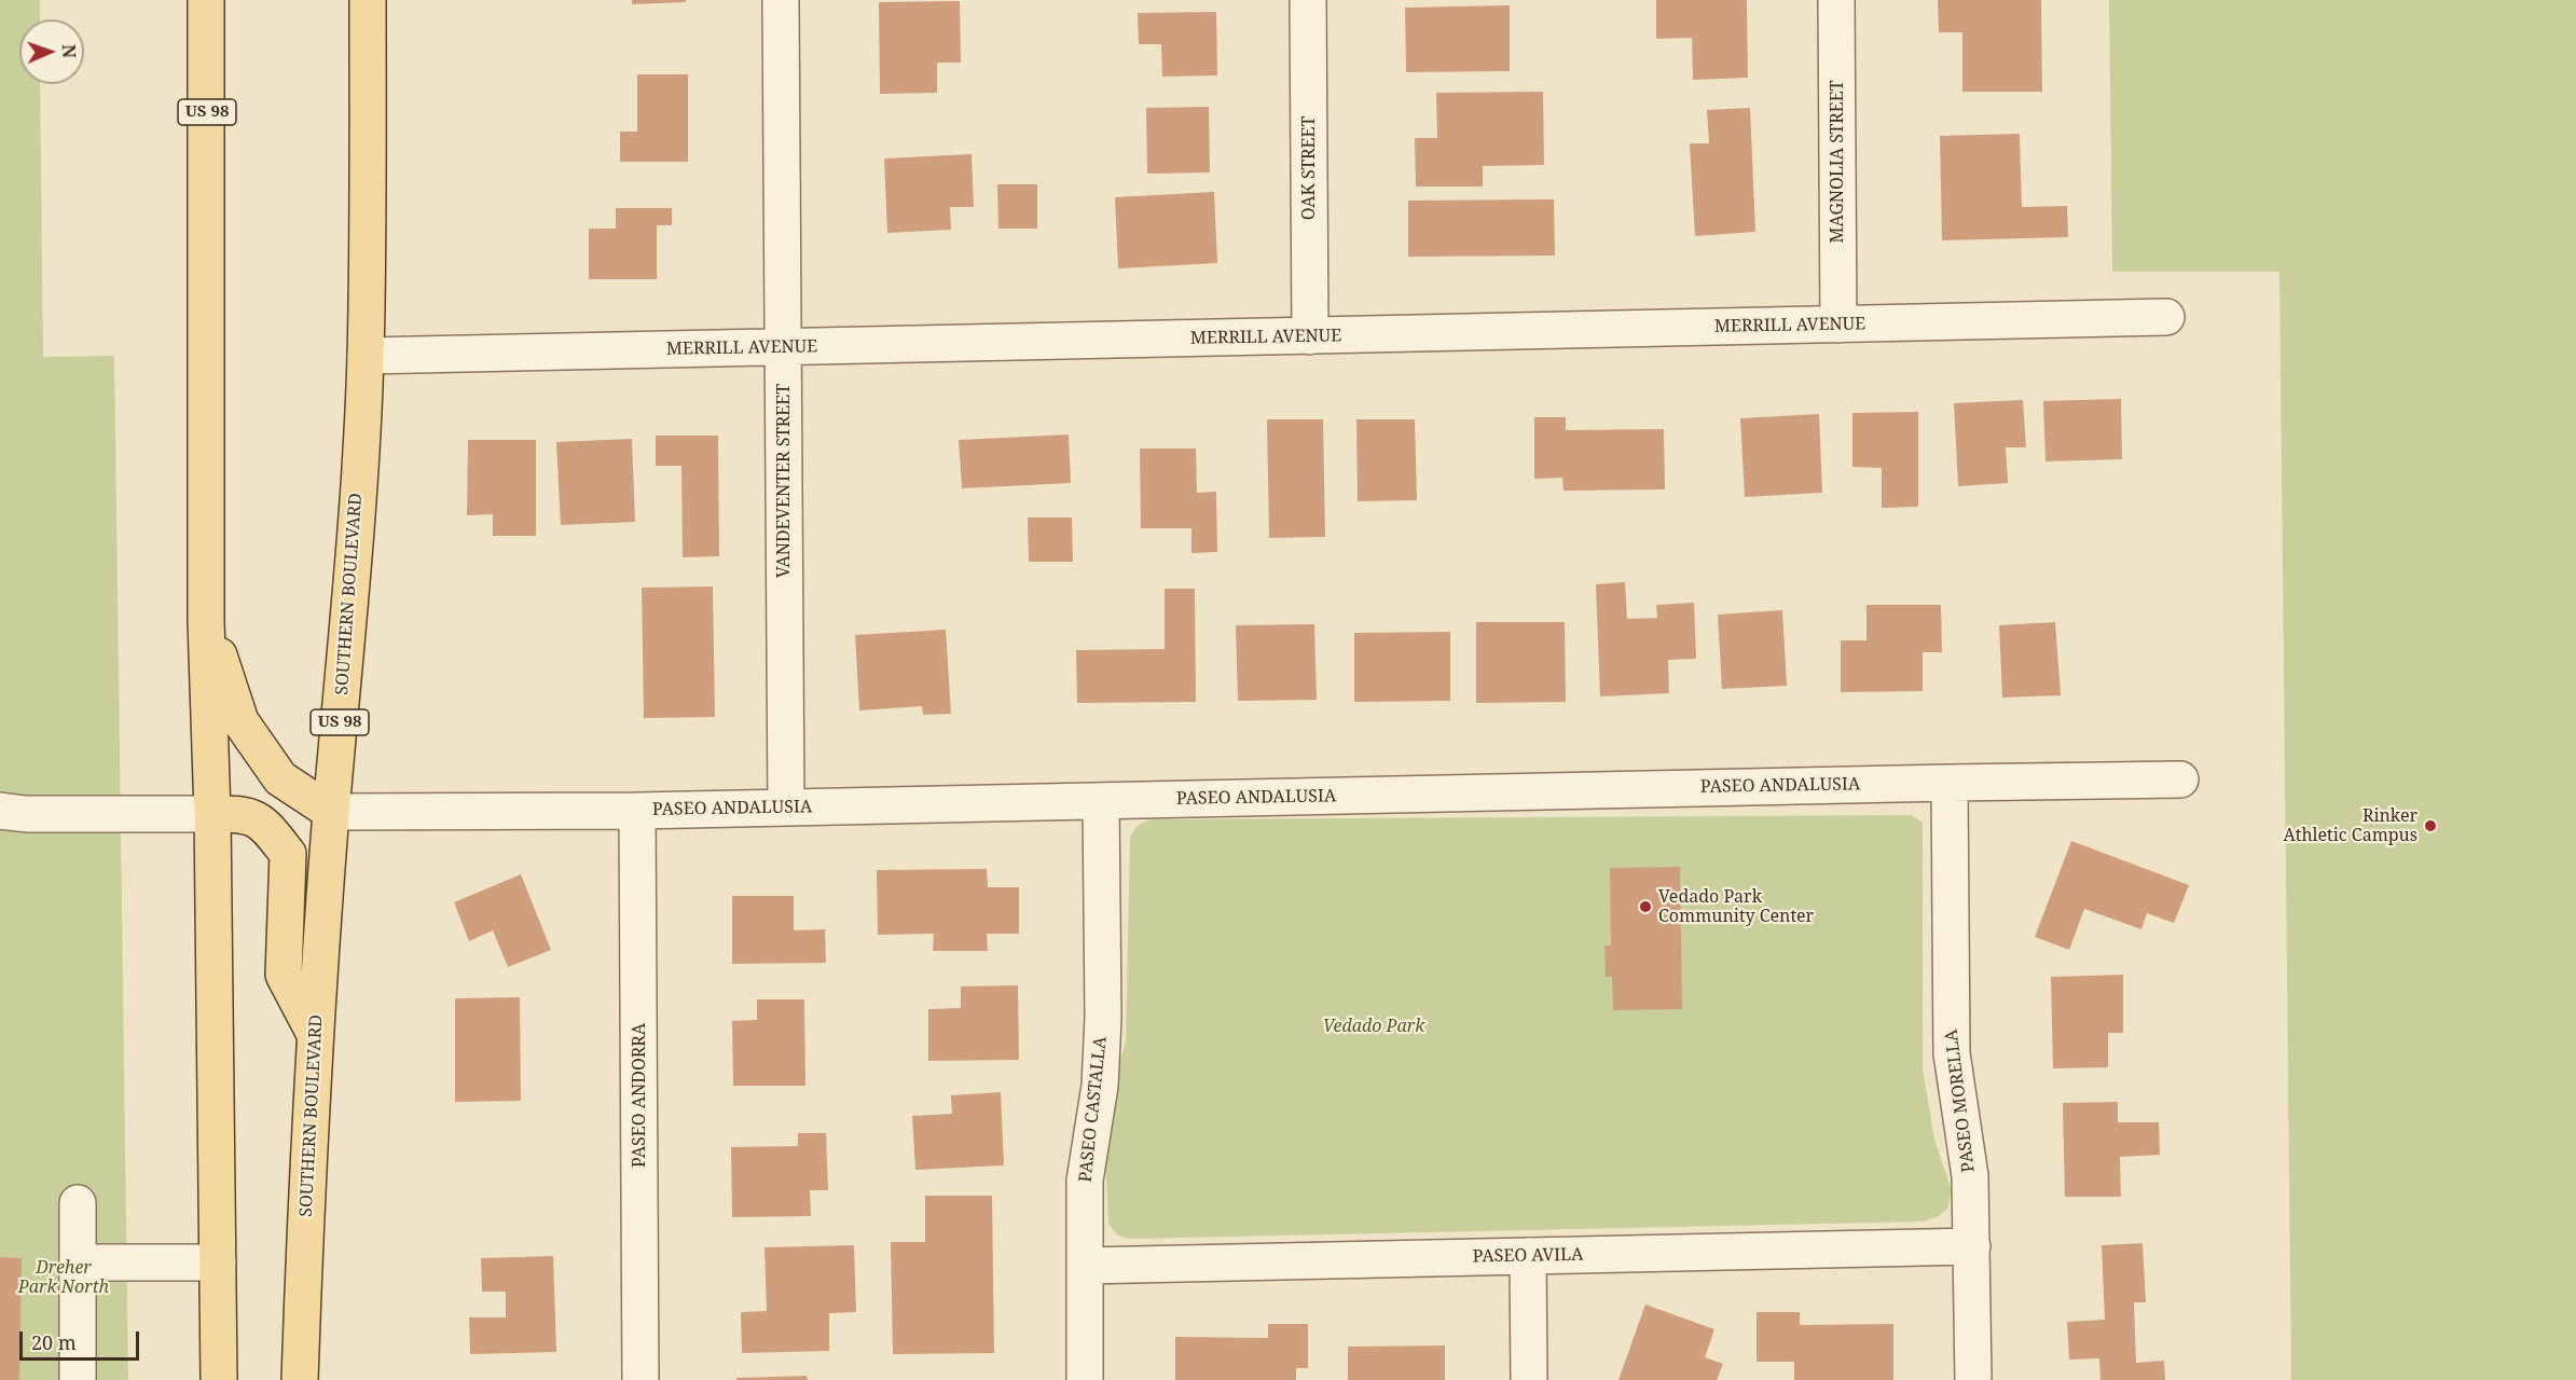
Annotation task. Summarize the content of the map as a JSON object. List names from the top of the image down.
{
  "streets": {
    "main road": ["US 98", "SOUTHERN BOULEVARD"],
    "street": [
      "MAGNOLIA STREET",
      "OAK STREET",
      "MERRILL AVENUE",
      "VANDEVENTER STREET",
      "PASEO ANDALUSIA",
      "PASEO ANDORRA",
      "PASEO MORELLA",
      "PASEO CASTALLA",
      "PASEO AVILA"
    ]
  },
  "crossings": [
    ["MAGNOLIA STREET", "MERRILL AVENUE"],
    ["OAK STREET", "MERRILL AVENUE"],
    ["MERRILL AVENUE", "VANDEVENTER STREET"],
    ["MERRILL AVENUE", "SOUTHERN BOULEVARD"],
    ["VANDEVENTER STREET", "PASEO ANDALUSIA"],
    ["SOUTHERN BOULEVARD", "PASEO ANDALUSIA"],
    ["PASEO ANDALUSIA", "PASEO ANDORRA"],
    ["PASEO ANDALUSIA", "PASEO MORELLA"],
    ["PASEO ANDALUSIA", "PASEO CASTALLA"],
    ["PASEO MORELLA", "PASEO AVILA"],
    ["PASEO CASTALLA", "PASEO AVILA"]
  ],
  "parks": ["Vedado Park", "Dreher Park North"],
  "places": ["Rinker Athletic Campus", "Vedado Park Community Center"],
  "scale_bar": "20 m",
  "north": "right"
}
